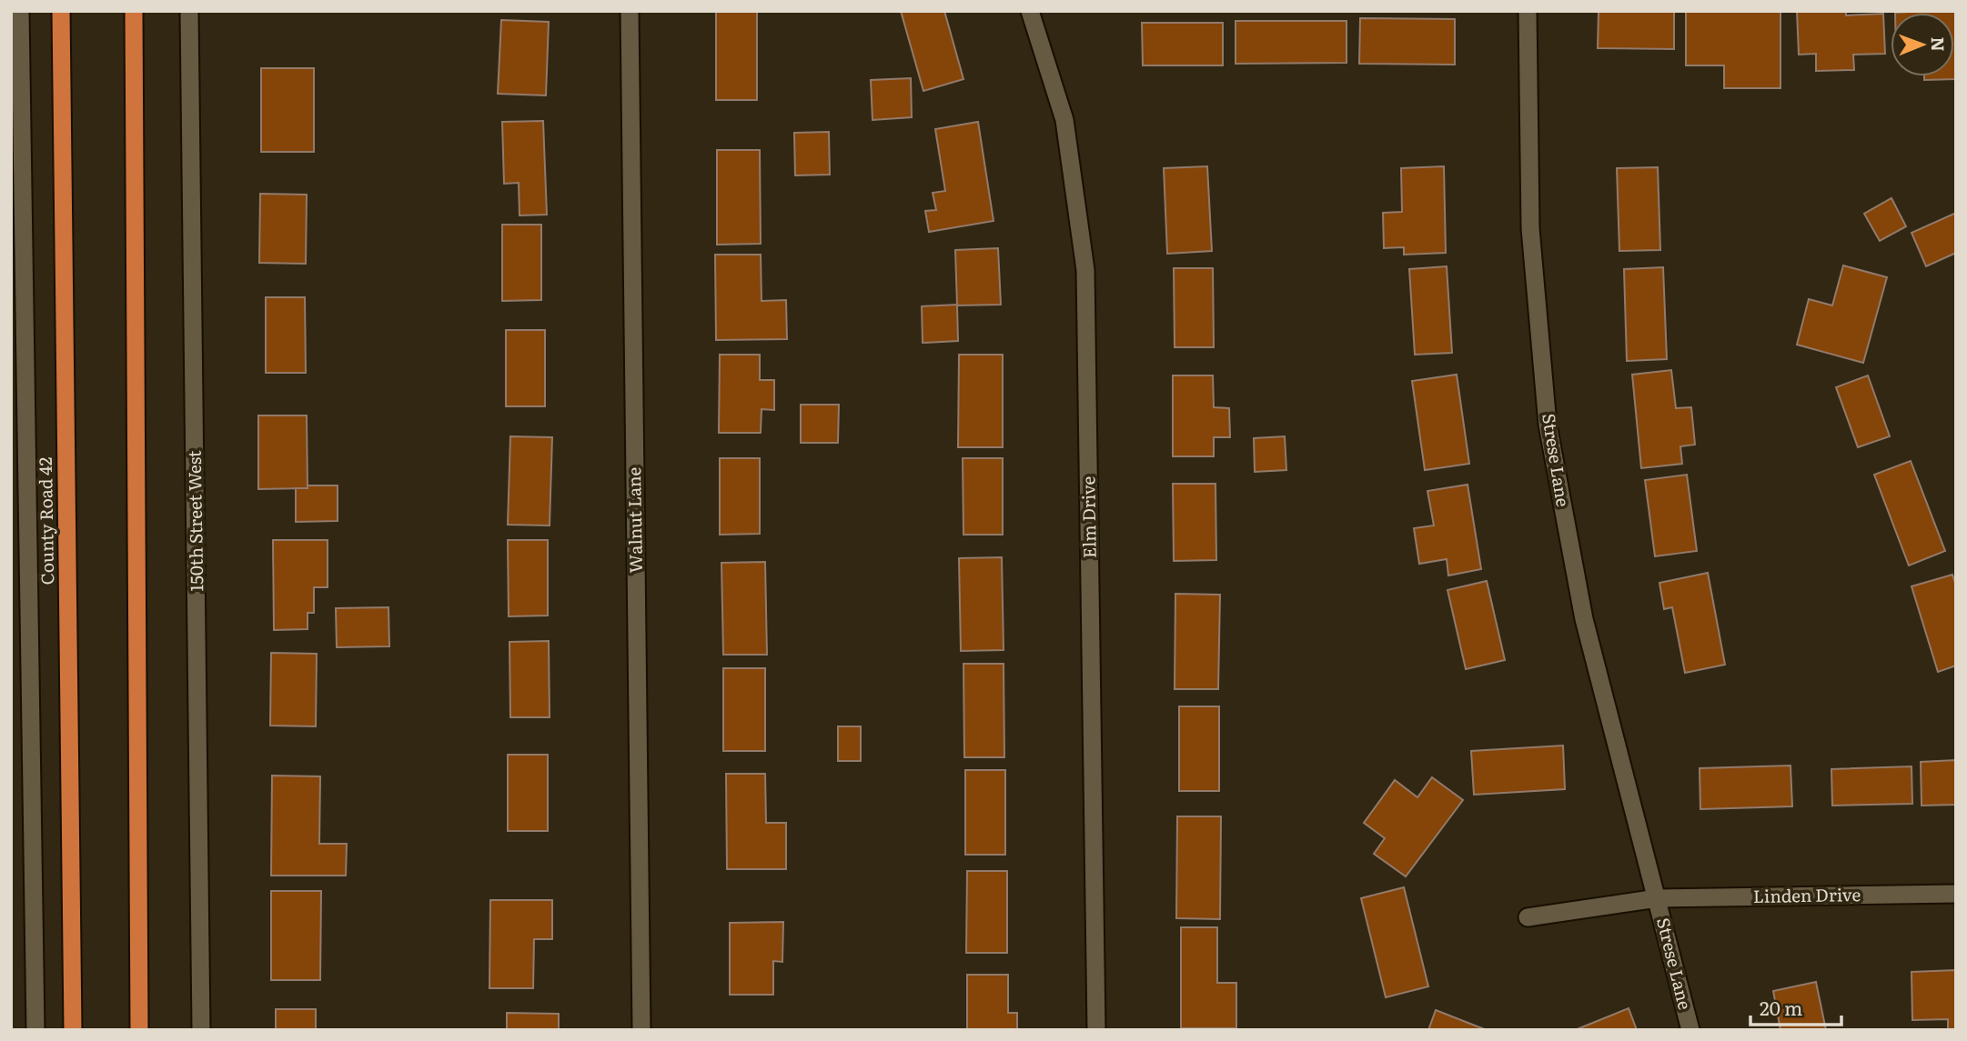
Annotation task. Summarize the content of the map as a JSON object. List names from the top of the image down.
{
  "streets": {
    "highway": ["County Road 42"],
    "street": [
      "Strese Lane",
      "Elm Drive",
      "Walnut Lane",
      "150th Street West",
      "Linden Drive"
    ]
  },
  "crossings": [
    ["Strese Lane", "Linden Drive"]
  ],
  "scale_bar": "20 m",
  "north": "right"
}
